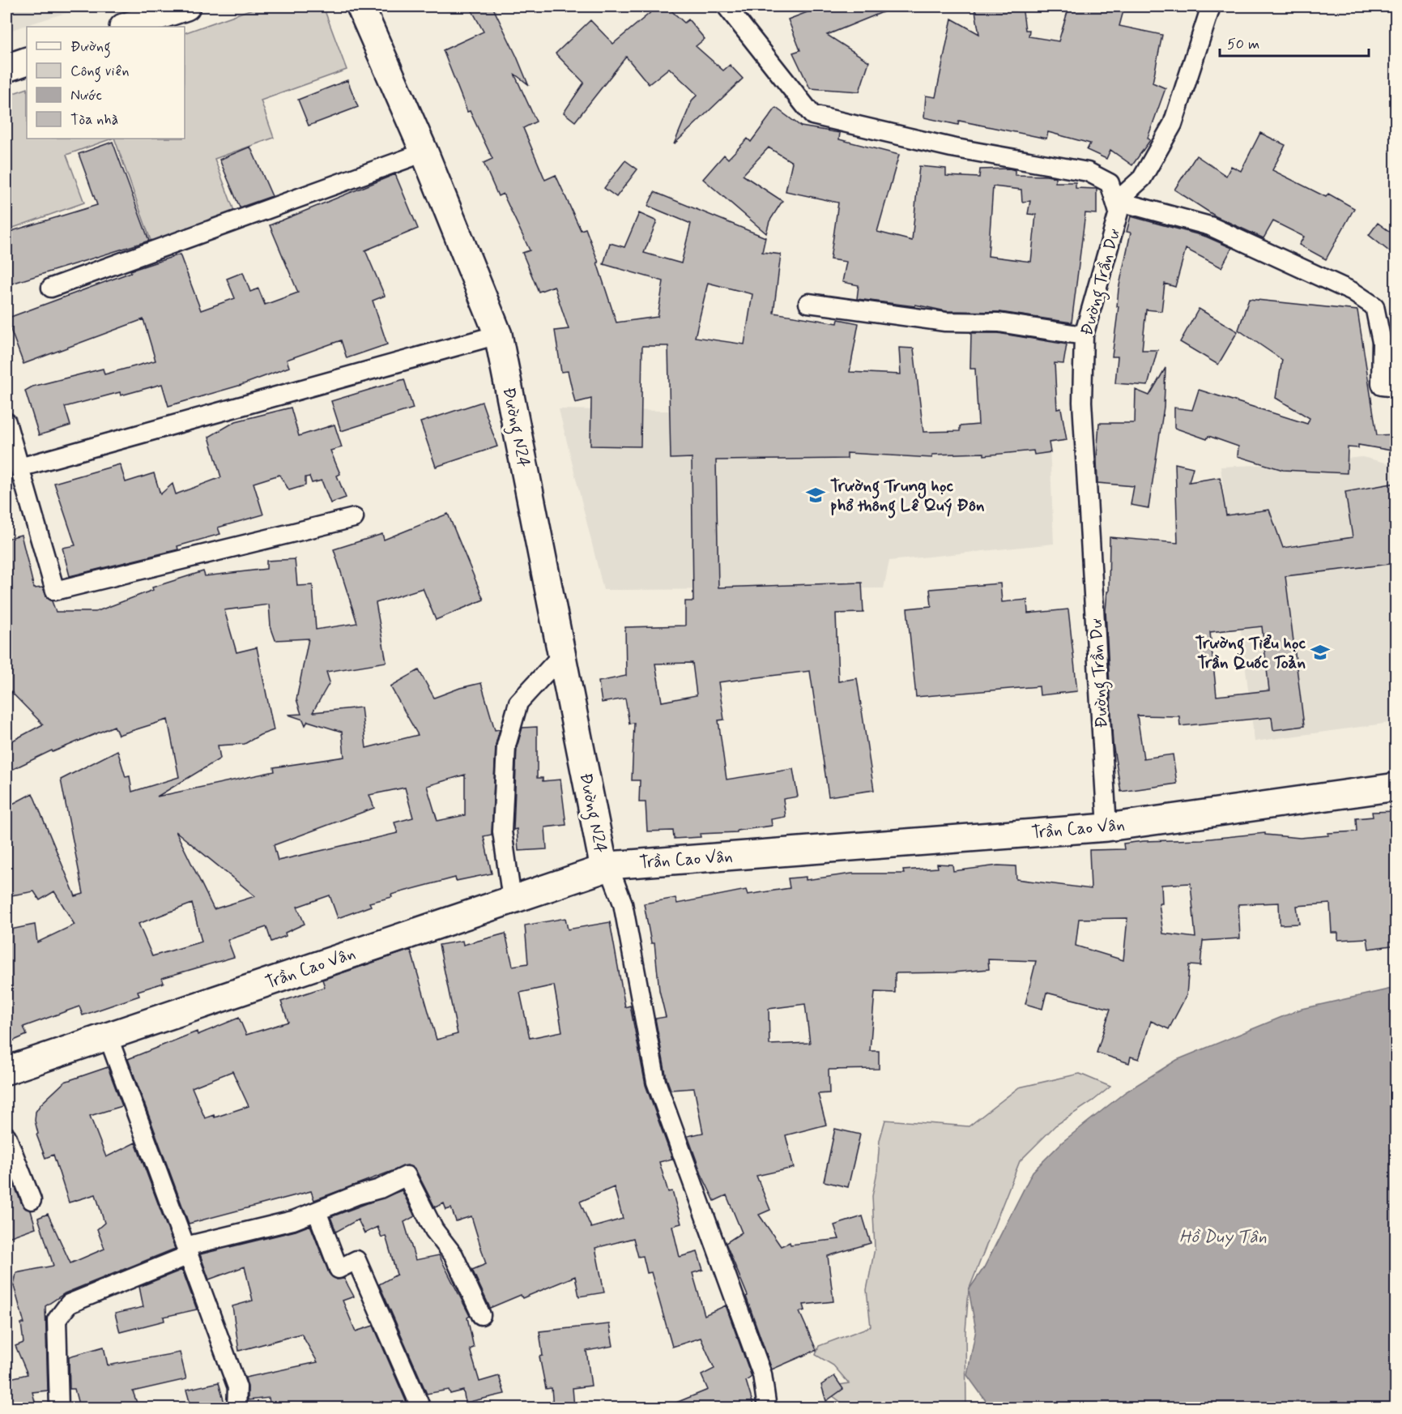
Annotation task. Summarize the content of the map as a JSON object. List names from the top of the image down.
{
  "streets": {
    "street": ["Đường Trần Dư", "Đường N24", "Trần Cao Vân"]
  },
  "crossings": [
    ["Đường Trần Dư", "Trần Cao Vân"],
    ["Đường N24", "Trần Cao Vân"]
  ],
  "water": ["Hồ Duy Tân"],
  "places": {
    "school or university": ["Trường Trung học phổ thông Lê Quý Đôn", "Trường Tiểu học Trần Quốc Toản"]
  },
  "legend": [
    "Đường",
    "Công viên",
    "Nước",
    "Tòa nhà"
  ],
  "scale_bar": "50 m"
}
